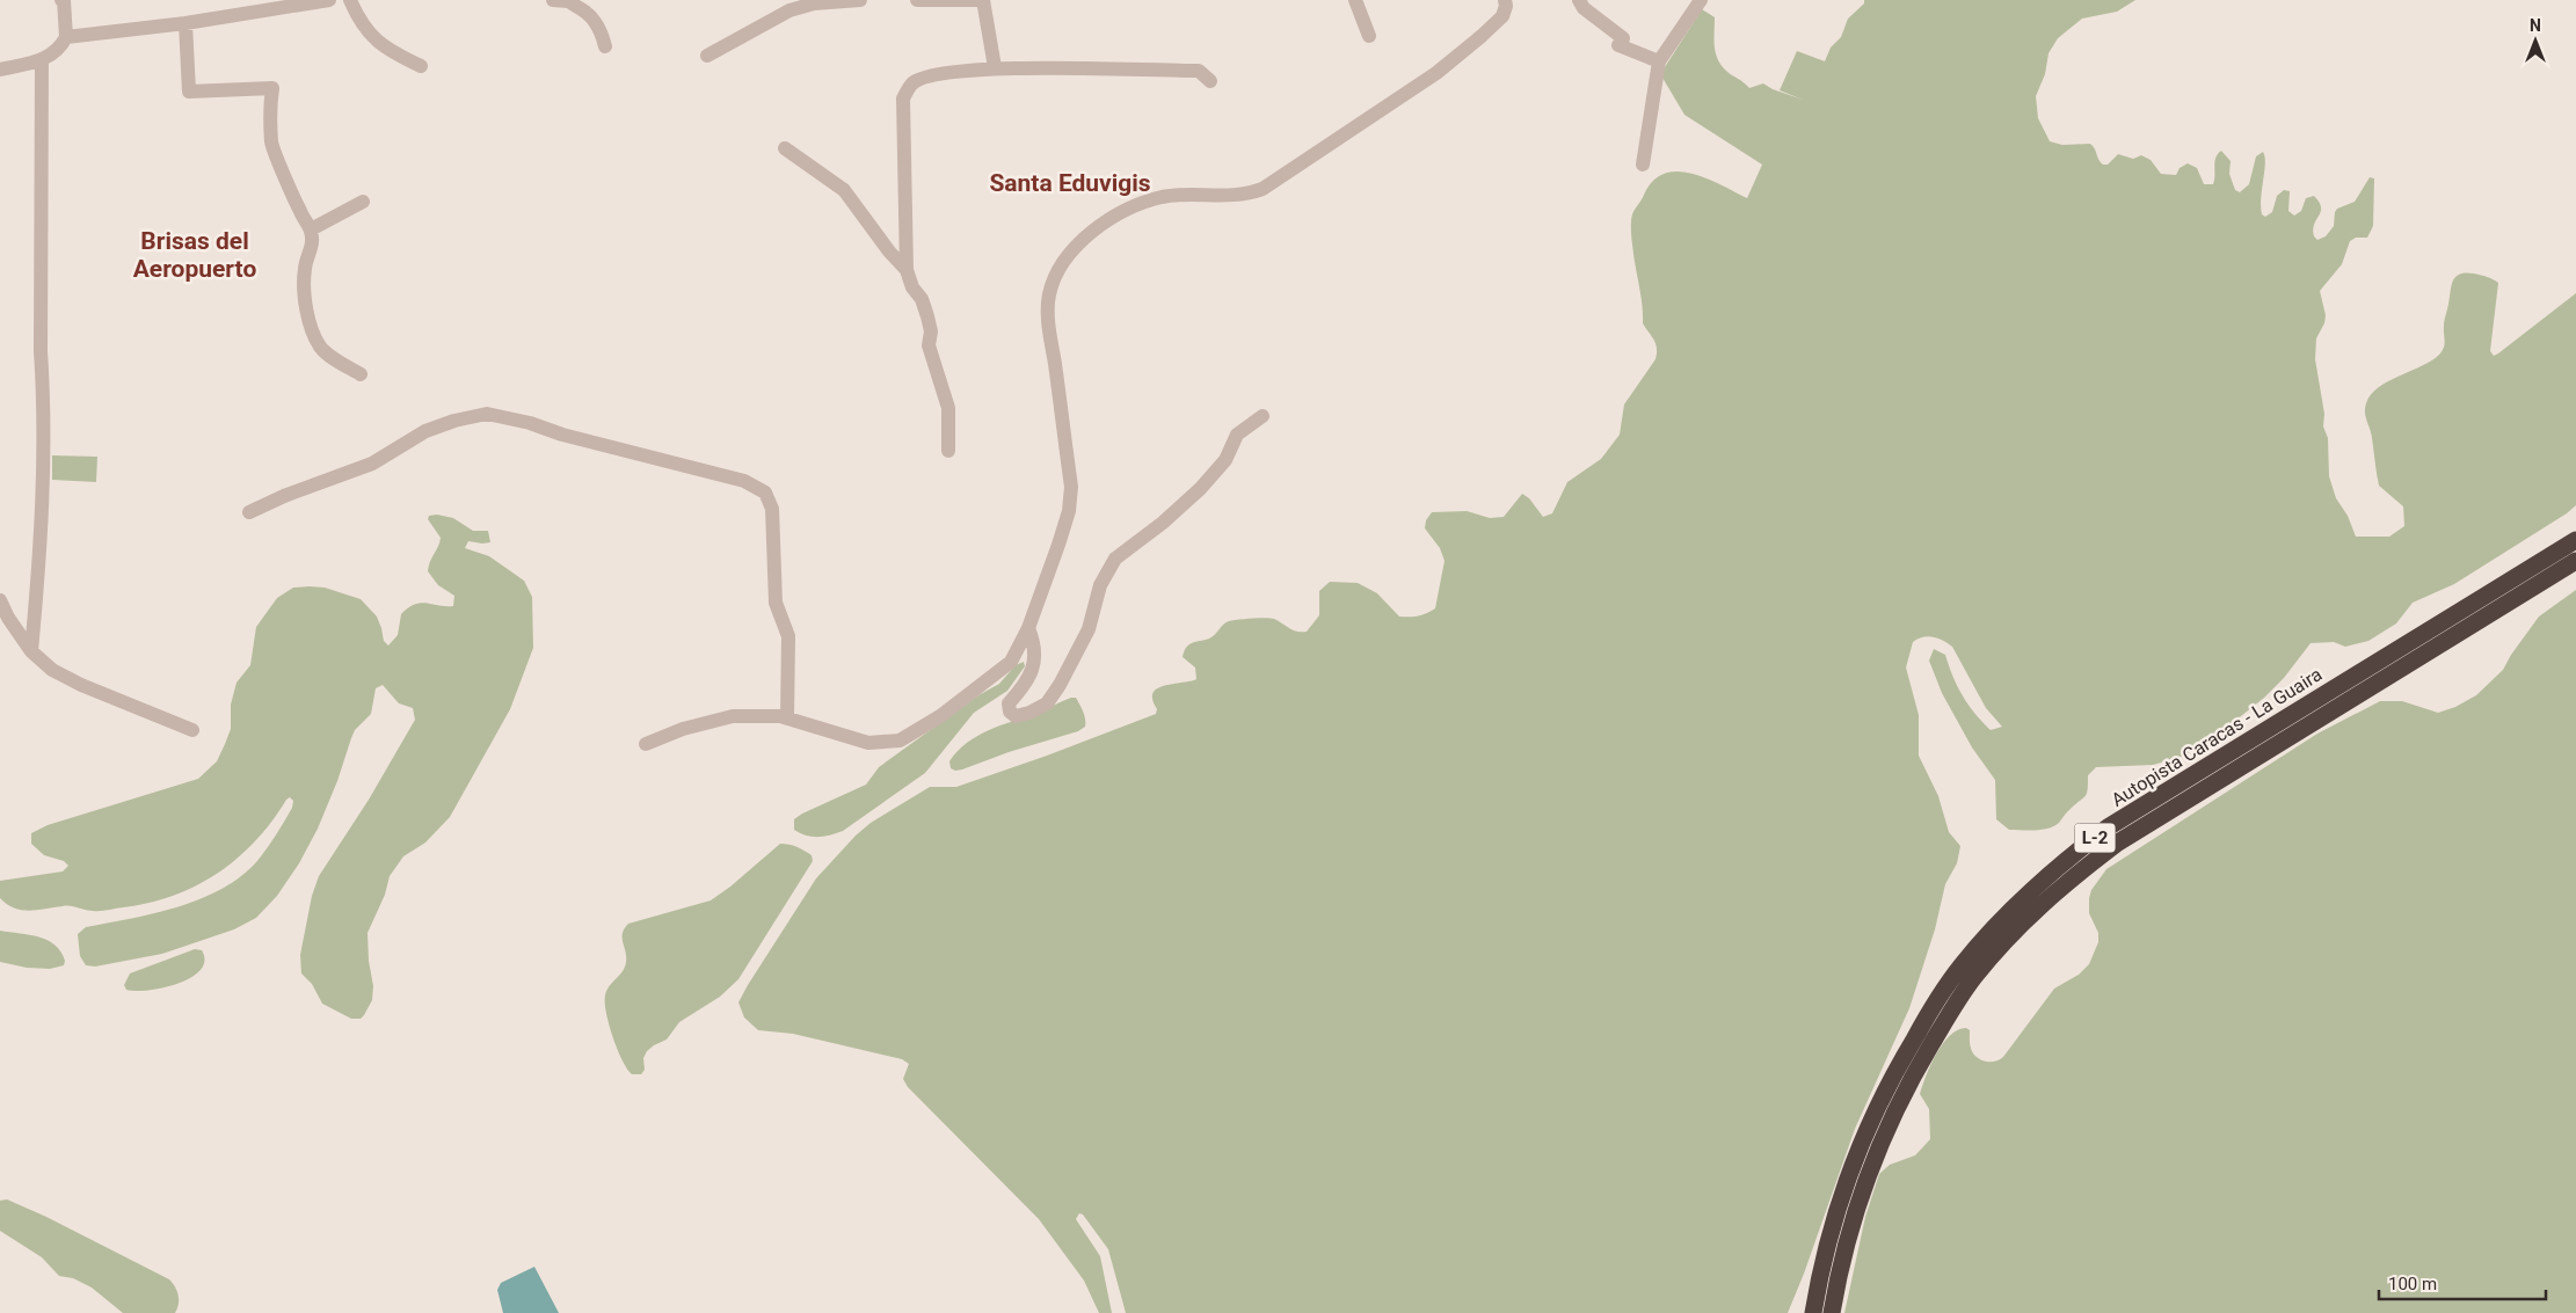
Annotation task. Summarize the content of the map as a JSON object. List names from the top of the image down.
{
  "streets": {
    "highway": ["Autopista Caracas - La Guaira", "L-2"]
  },
  "districts": ["Santa Eduvigis", "Brisas del Aeropuerto"],
  "scale_bar": "100 m",
  "north": "top"
}
